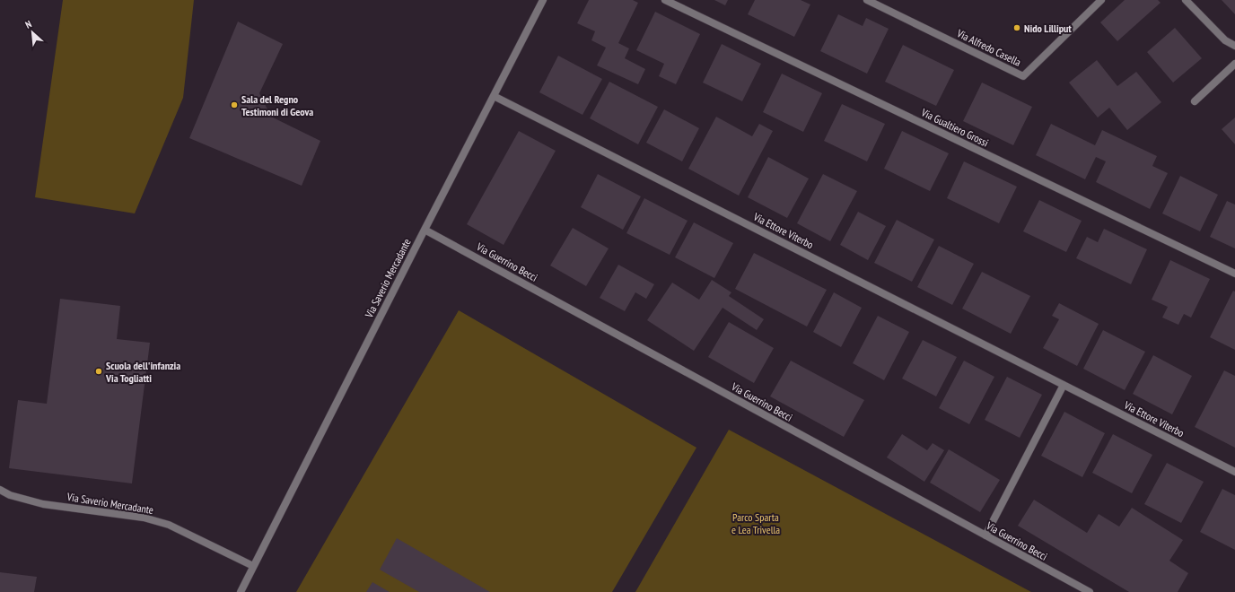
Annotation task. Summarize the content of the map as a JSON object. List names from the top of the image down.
{
  "streets": {
    "street": [
      "Via Alfredo Casella",
      "Via Gualtiero Grossi",
      "Via Ettore Viterbo",
      "Via Guerrino Becci",
      "Via Saverio Mercadante"
    ]
  },
  "crossings": [
    ["Via Ettore Viterbo", "Via Saverio Mercadante"],
    ["Via Guerrino Becci", "Via Saverio Mercadante"]
  ],
  "parks": ["Parco Sparta e Lea Trivella"],
  "places": ["Nido Lilliput", "Sala del Regno Testimoni di Geova", "Scuola dell'infanzia Via Togliatti"],
  "north": "top left"
}
